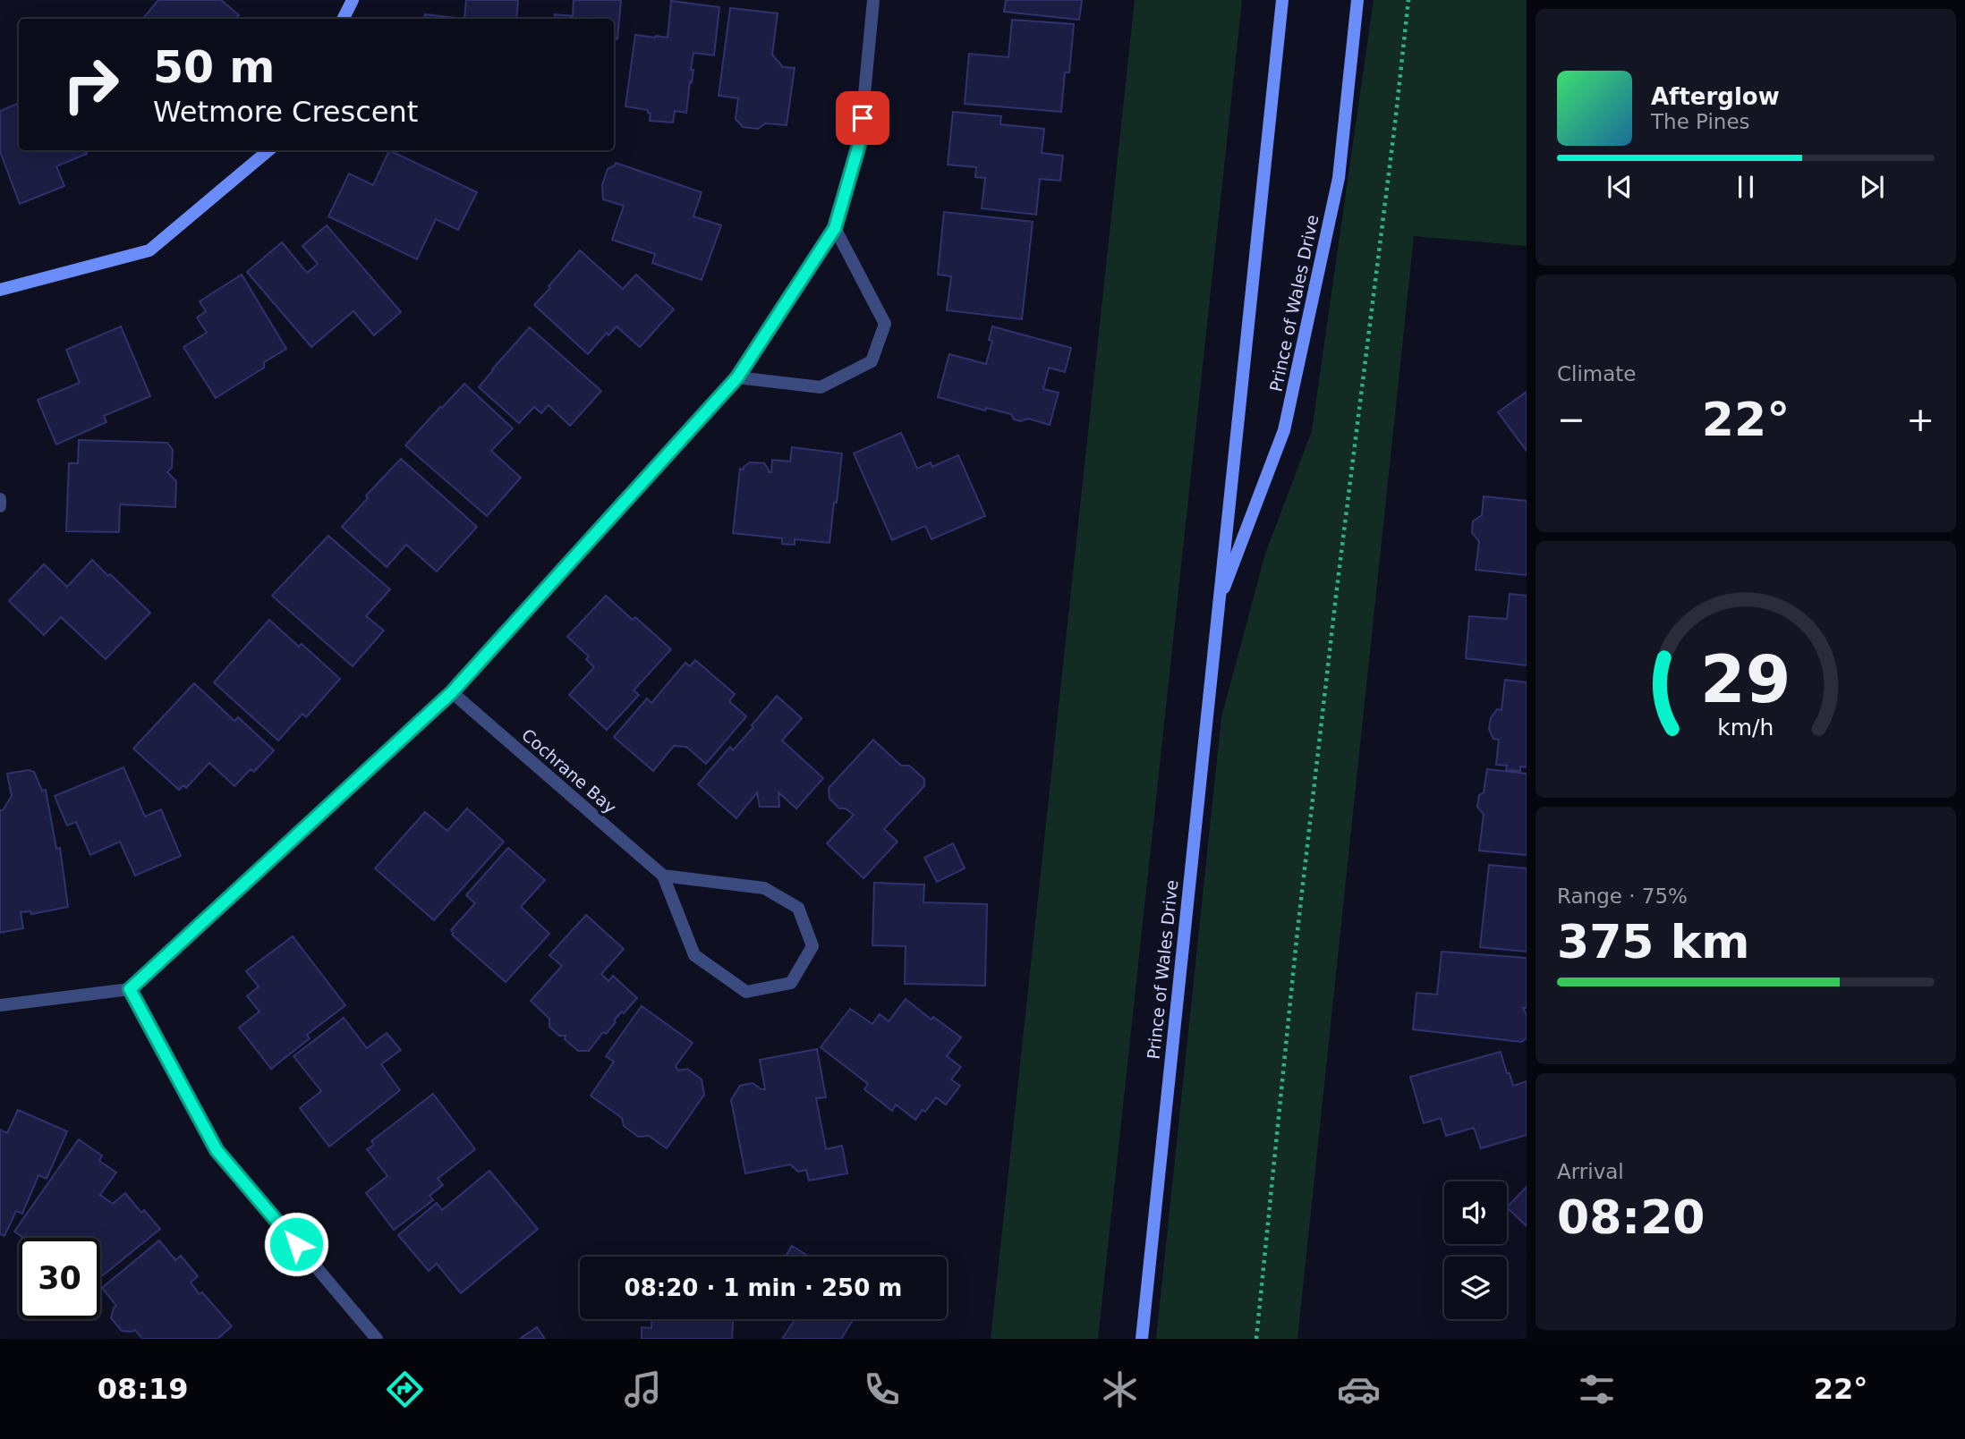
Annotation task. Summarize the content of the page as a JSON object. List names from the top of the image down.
{
  "streets": {
    "main road": ["Prince of Wales Drive"],
    "street": ["Cochrane Bay"]
  },
  "page": {
    "turn": ["50 m", "Wetmore Crescent"],
    "song": ["Afterglow", "The Pines"],
    "tile": [
      "Climate",
      ["Range · 75%", "375 km"],
      ["Arrival", "08:20"]
    ],
    "heat": ["−", "22°", "+"],
    "limit": "30",
    "trip": "08:20 · 1 min · 250 m",
    "tabs": ["08:19", "22°"],
    "gauge": ["29", "km/h"]
  }
}
